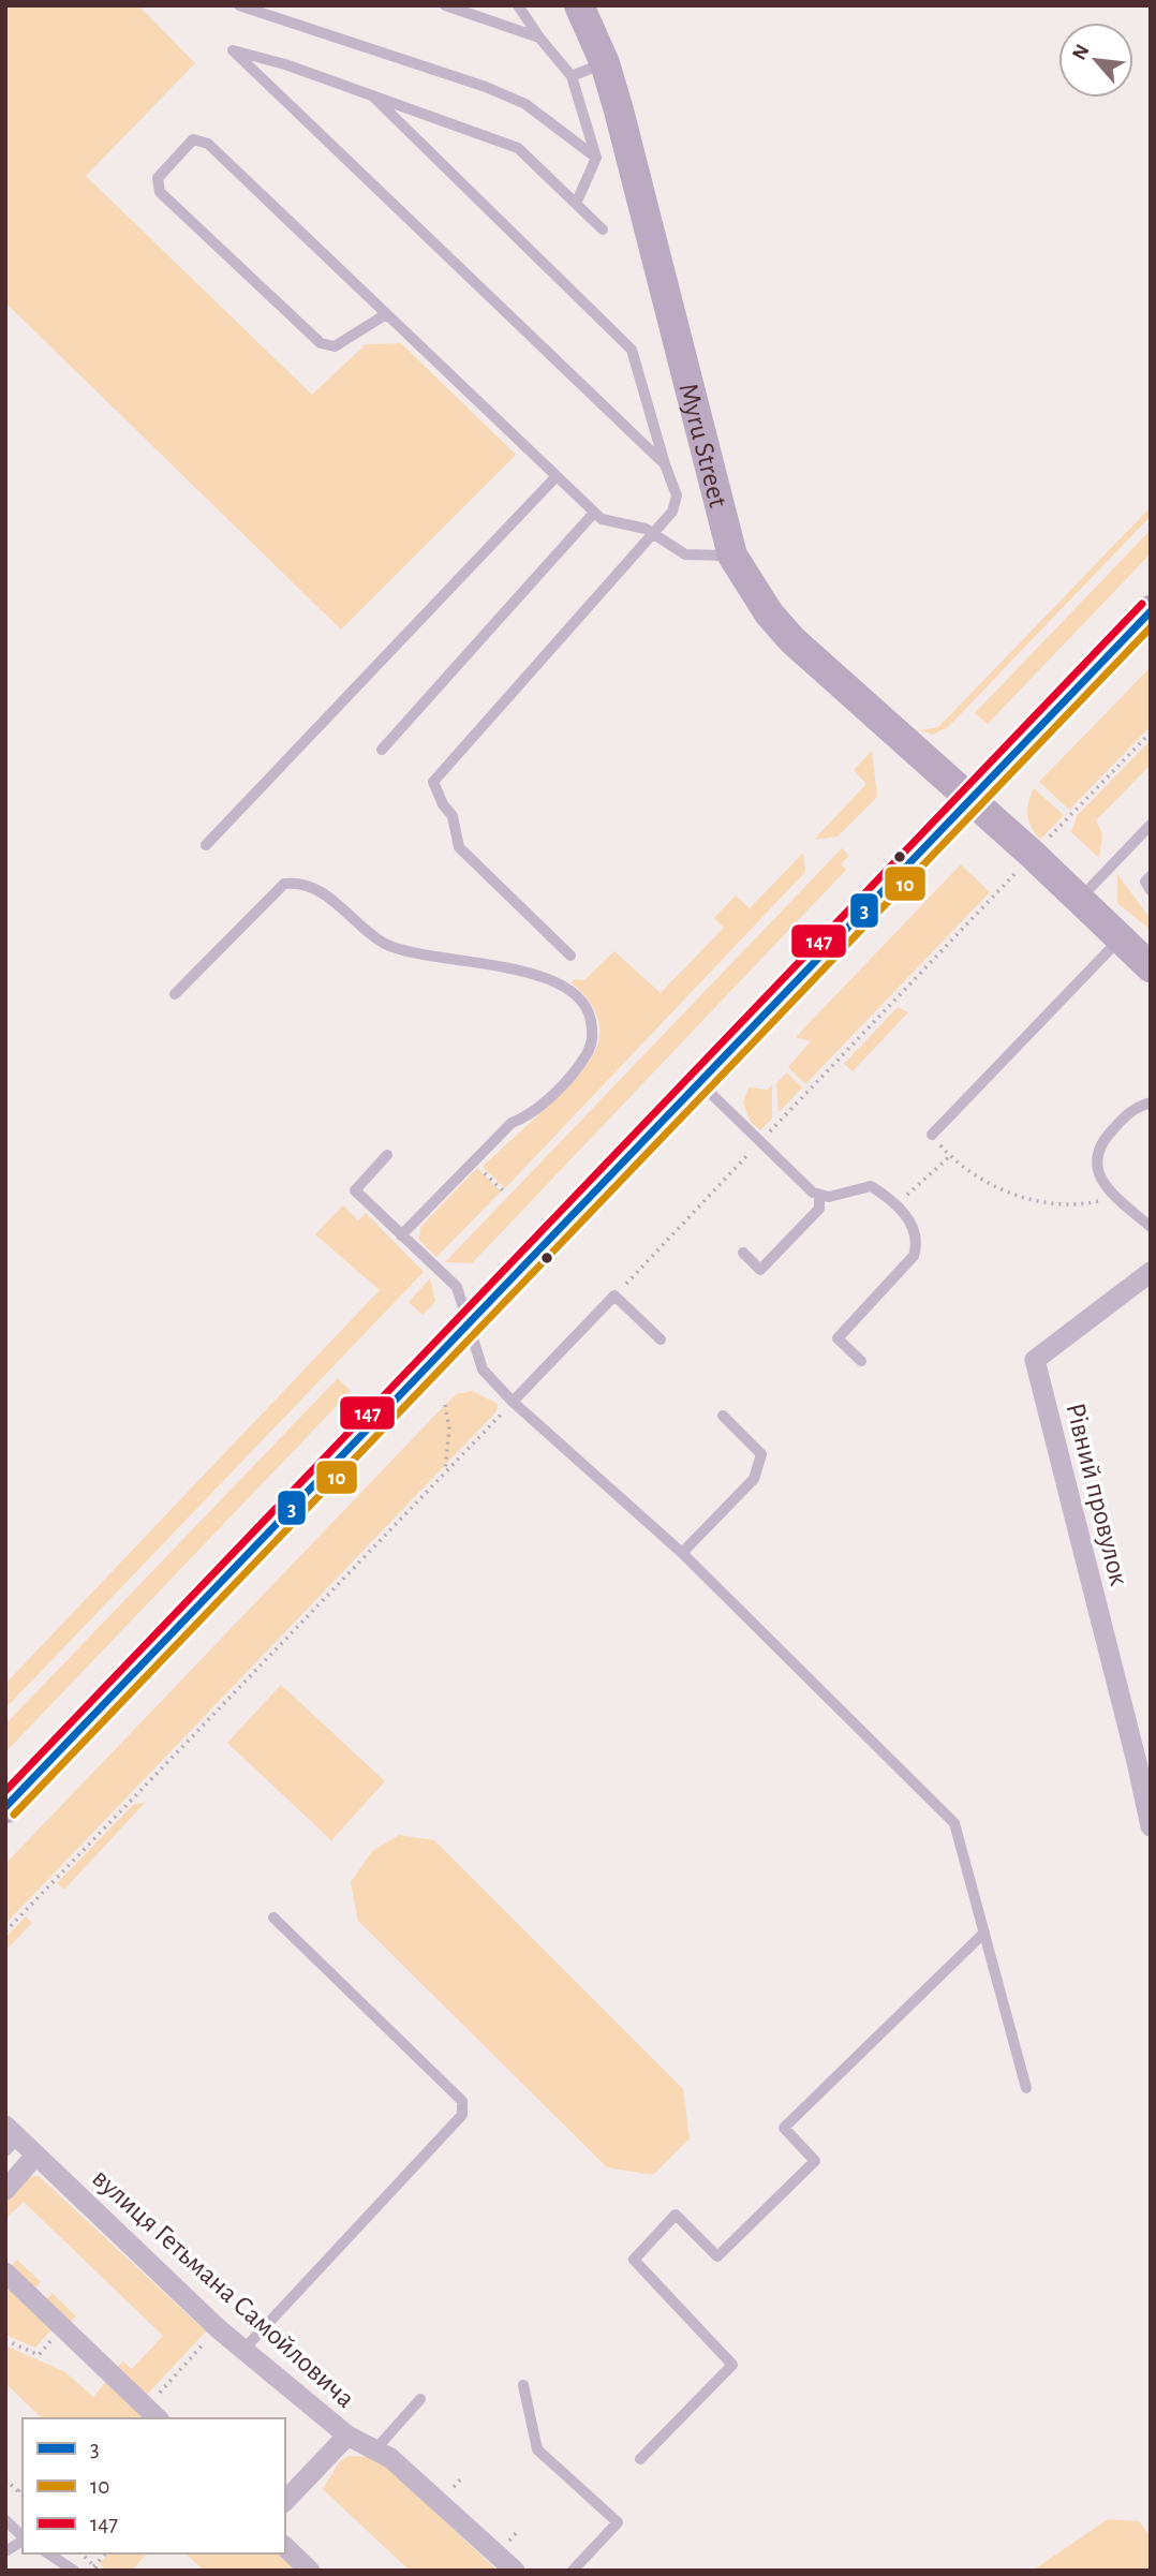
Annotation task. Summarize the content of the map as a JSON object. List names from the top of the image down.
{
  "streets": {
    "street": ["Myru Street", "Рівний провулок", "вулиця Гетьмана Самойловича"]
  },
  "lines": ["transit line 147", "transit line 3", "transit line 10"],
  "legend": ["3", "10", "147"],
  "north": "top left"
}
